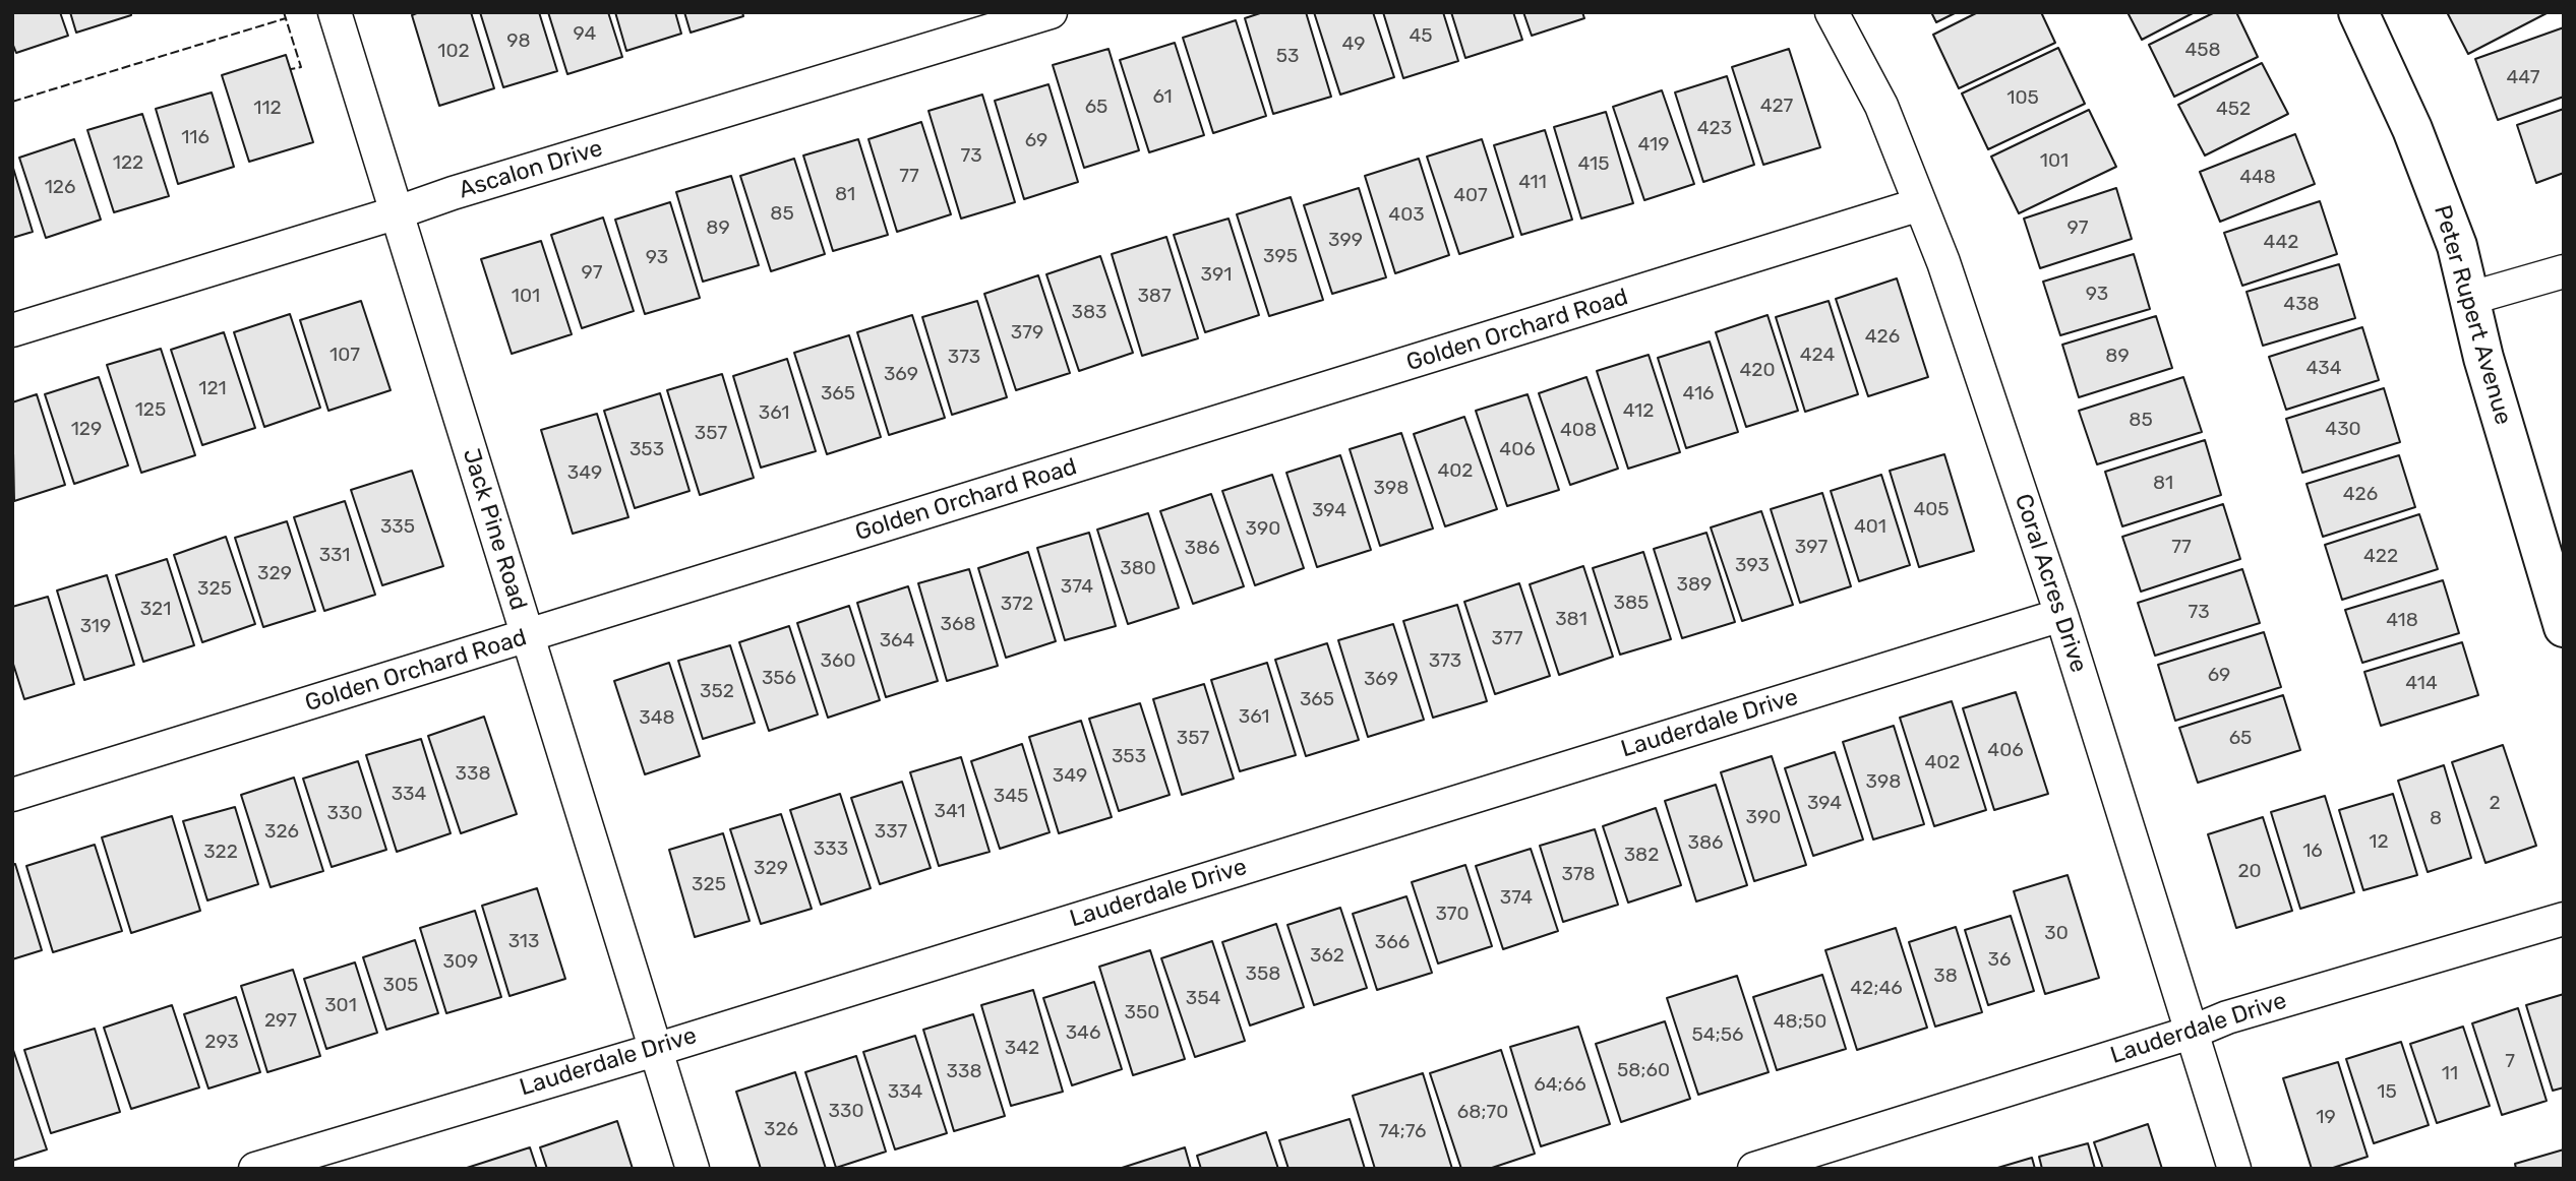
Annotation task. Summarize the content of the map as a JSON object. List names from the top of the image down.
{
  "streets": {
    "street": [
      "Ascalon Drive",
      "Peter Rupert Avenue",
      "Golden Orchard Road",
      "Jack Pine Road",
      "Coral Acres Drive",
      "Lauderdale Drive"
    ]
  },
  "crossings": [
    ["Ascalon Drive", "Jack Pine Road"],
    ["Golden Orchard Road", "Jack Pine Road"],
    ["Golden Orchard Road", "Coral Acres Drive"],
    ["Jack Pine Road", "Lauderdale Drive"],
    ["Coral Acres Drive", "Lauderdale Drive"]
  ],
  "house_numbers": [
    "94",
    "45",
    "98",
    "49",
    "458",
    "102",
    "53",
    "447",
    "61",
    "105",
    "427",
    "65",
    "112",
    "452",
    "423",
    "116",
    "69",
    "419",
    "73",
    "101",
    "122",
    "415",
    "77",
    "448",
    "411",
    "126",
    "81",
    "407",
    "85",
    "403",
    "89",
    "97",
    "399",
    "442",
    "395",
    "93",
    "97",
    "391",
    "93",
    "101",
    "387",
    "438",
    "383",
    "379",
    "426",
    "107",
    "424",
    "89",
    "373",
    "434",
    "420",
    "369",
    "121",
    "365",
    "416",
    "125",
    "412",
    "361",
    "85",
    "129",
    "430",
    "408",
    "357",
    "353",
    "406",
    "402",
    "349",
    "81",
    "398",
    "426",
    "405",
    "394",
    "335",
    "401",
    "390",
    "397",
    "77",
    "386",
    "331",
    "422",
    "393",
    "380",
    "329",
    "389",
    "374",
    "325",
    "385",
    "372",
    "321",
    "73",
    "381",
    "418",
    "368",
    "319",
    "377",
    "364",
    "360",
    "373",
    "69",
    "356",
    "369",
    "414",
    "352",
    "365",
    "361",
    "348",
    "357",
    "65",
    "406",
    "353",
    "402",
    "338",
    "349",
    "398",
    "334",
    "345",
    "394",
    "2",
    "341",
    "330",
    "390",
    "8",
    "326",
    "337",
    "12",
    "386",
    "333",
    "16",
    "322",
    "382",
    "329",
    "20",
    "378",
    "325",
    "374",
    "370",
    "30",
    "313",
    "366",
    "362",
    "36",
    "309",
    "358",
    "38",
    "305",
    "42;46",
    "354",
    "301",
    "350",
    "297",
    "48;50",
    "346",
    "54;56",
    "293",
    "342",
    "7",
    "58;60",
    "338",
    "11",
    "64;66",
    "334",
    "15",
    "330",
    "68;70",
    "19",
    "326",
    "74;76"
  ]
}
